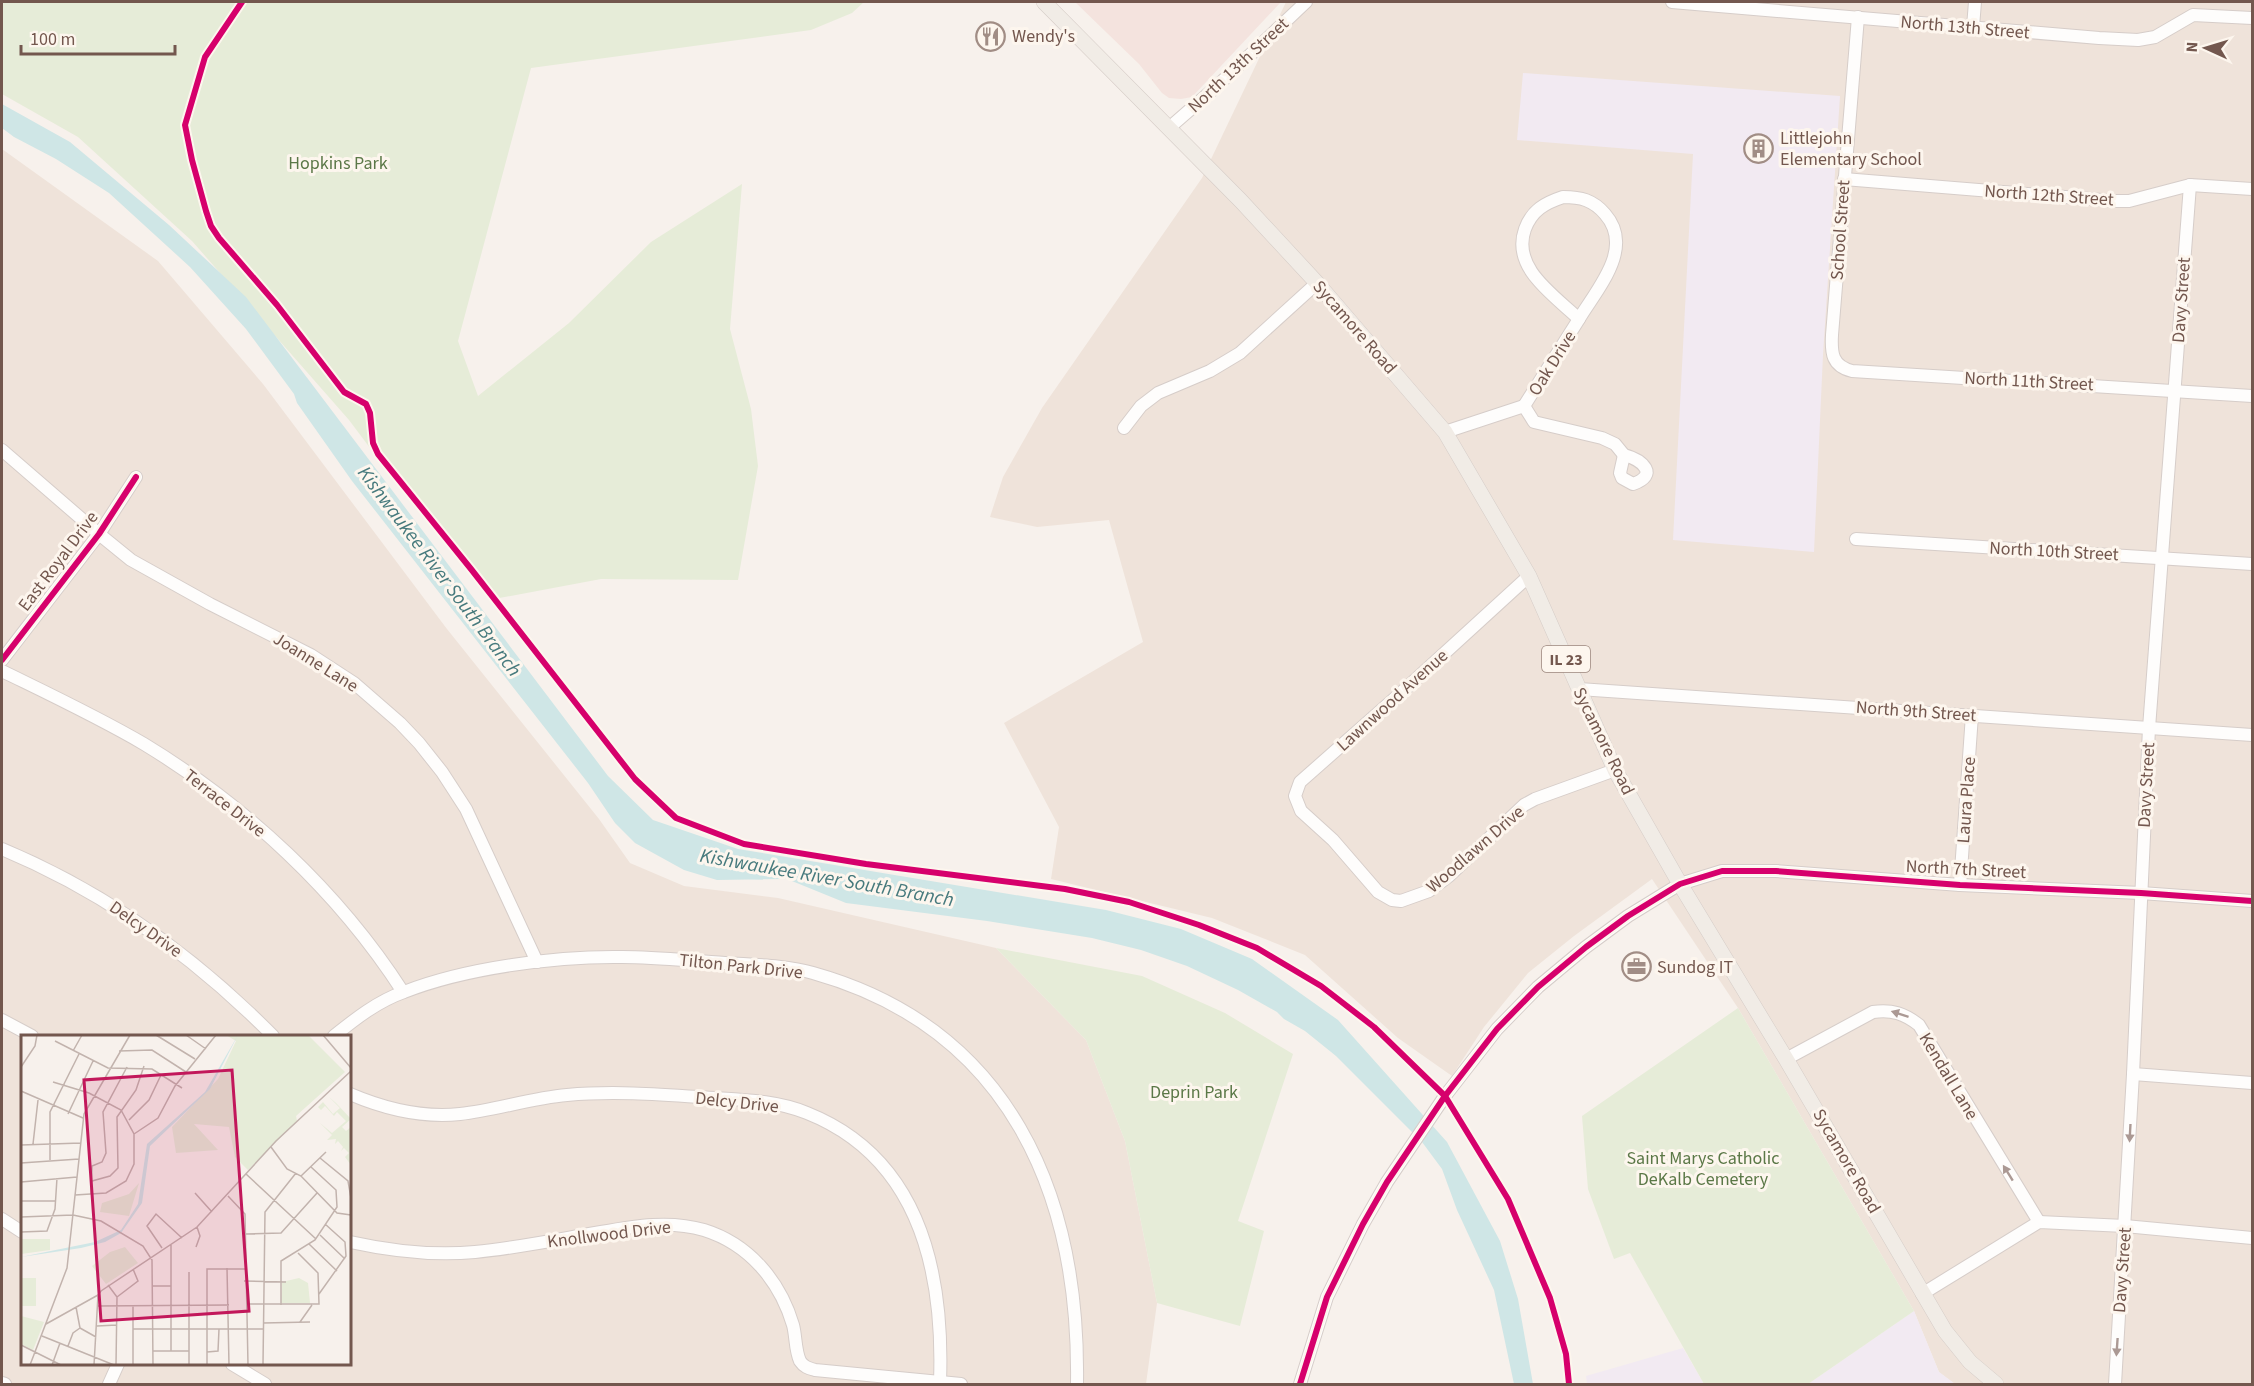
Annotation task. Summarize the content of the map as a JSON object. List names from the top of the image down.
{
  "streets": {
    "main road": ["Sycamore Road", "IL 23"],
    "street": [
      "North 13th Street",
      "North 12th Street",
      "School Street",
      "Davy Street",
      "Oak Drive",
      "North 11th Street",
      "North 10th Street",
      "East Royal Drive",
      "Joanne Lane",
      "Lawnwood Avenue",
      "North 9th Street",
      "Laura Place",
      "Terrace Drive",
      "Woodlawn Drive",
      "North 7th Street",
      "Delcy Drive",
      "Tilton Park Drive",
      "Kendall Lane",
      "Knollwood Drive"
    ]
  },
  "crossings": [
    ["North 13th Street", "School Street"],
    ["North 13th Street", "Sycamore Road"],
    ["North 12th Street", "School Street"],
    ["North 12th Street", "Davy Street"],
    ["School Street", "North 11th Street"],
    ["Davy Street", "North 11th Street"],
    ["Davy Street", "North 10th Street"],
    ["Davy Street", "North 9th Street"],
    ["Davy Street", "North 7th Street"],
    ["Sycamore Road", "Lawnwood Avenue"],
    ["Sycamore Road", "North 9th Street"],
    ["Sycamore Road", "Woodlawn Drive"],
    ["Sycamore Road", "North 7th Street"],
    ["Sycamore Road", "Kendall Lane"],
    ["East Royal Drive", "Joanne Lane"],
    ["Joanne Lane", "Tilton Park Drive"],
    ["Lawnwood Avenue", "Woodlawn Drive"],
    ["North 9th Street", "Laura Place"],
    ["Laura Place", "North 7th Street"],
    ["Terrace Drive", "Tilton Park Drive"],
    ["Delcy Drive", "Knollwood Drive"]
  ],
  "water": ["Kishwaukee River South Branch"],
  "parks": ["Hopkins Park", "Deprin Park", "Saint Marys Catholic DeKalb Cemetery"],
  "places": {
    "restaurant": ["Wendy's"],
    "building": ["Littlejohn Elementary School"],
    "office": ["Sundog IT"]
  },
  "scale_bar": "100 m",
  "north": "left"
}
